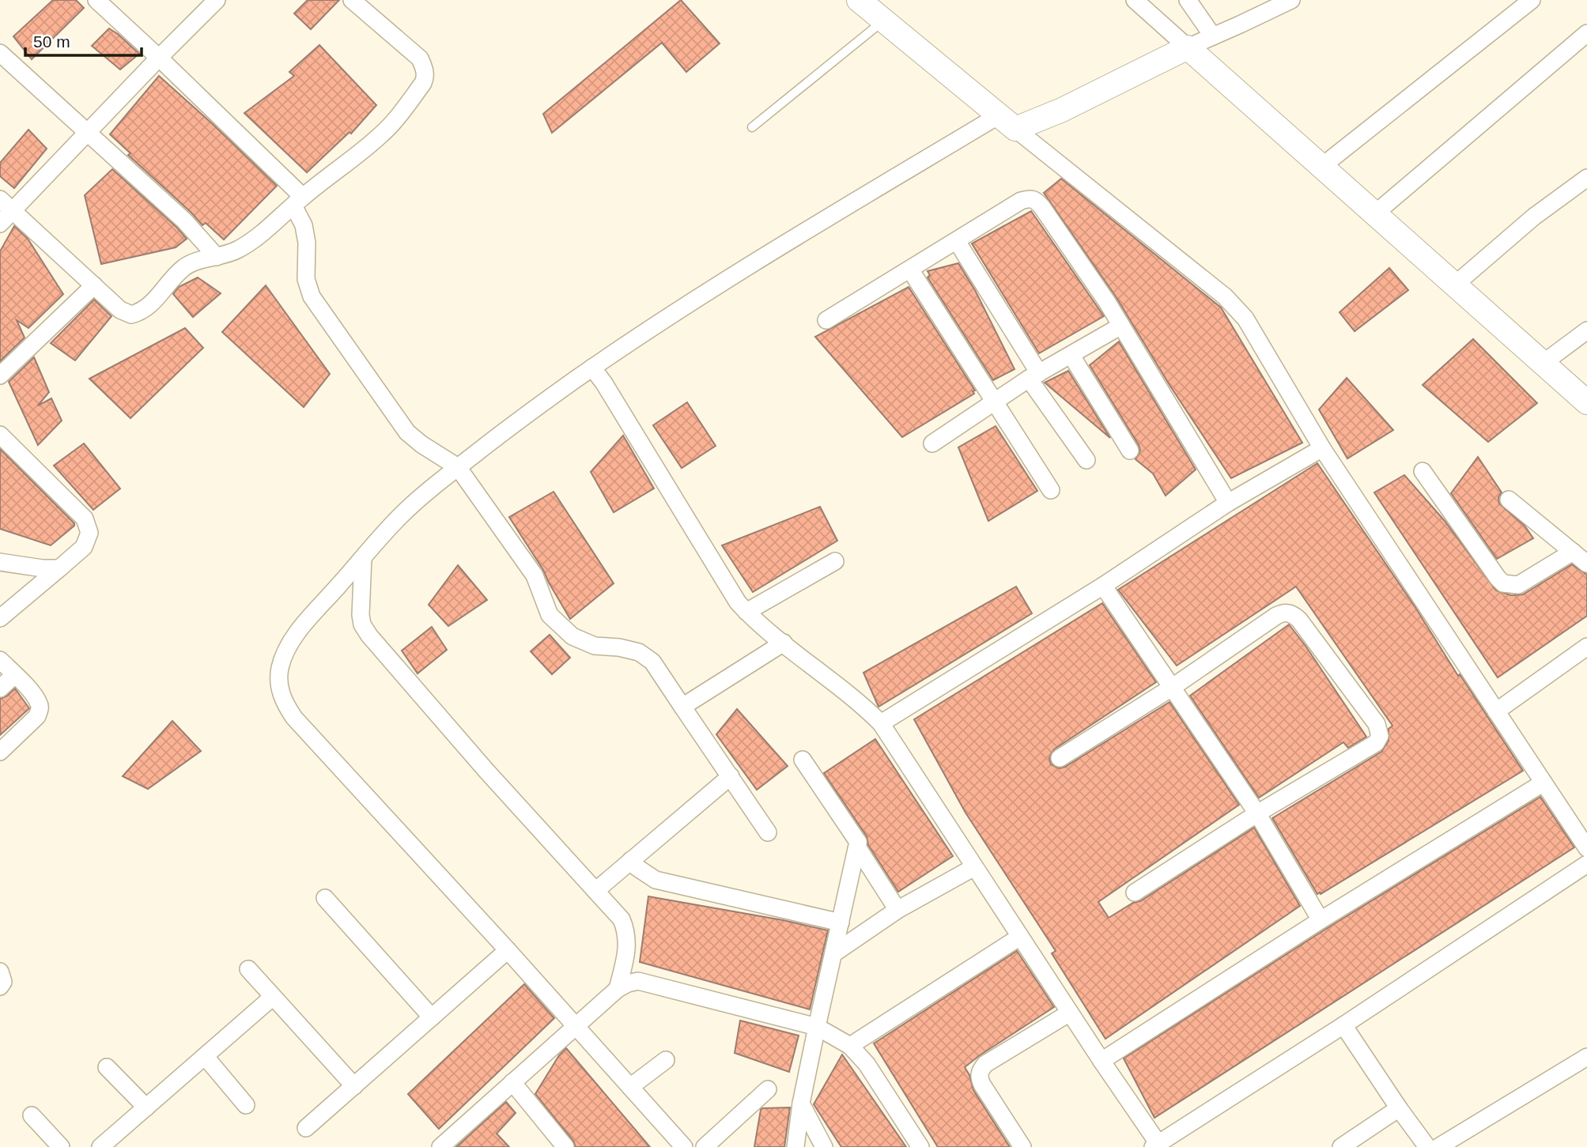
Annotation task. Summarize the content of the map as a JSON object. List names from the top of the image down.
{
  "scale_bar": "50 m"
}
